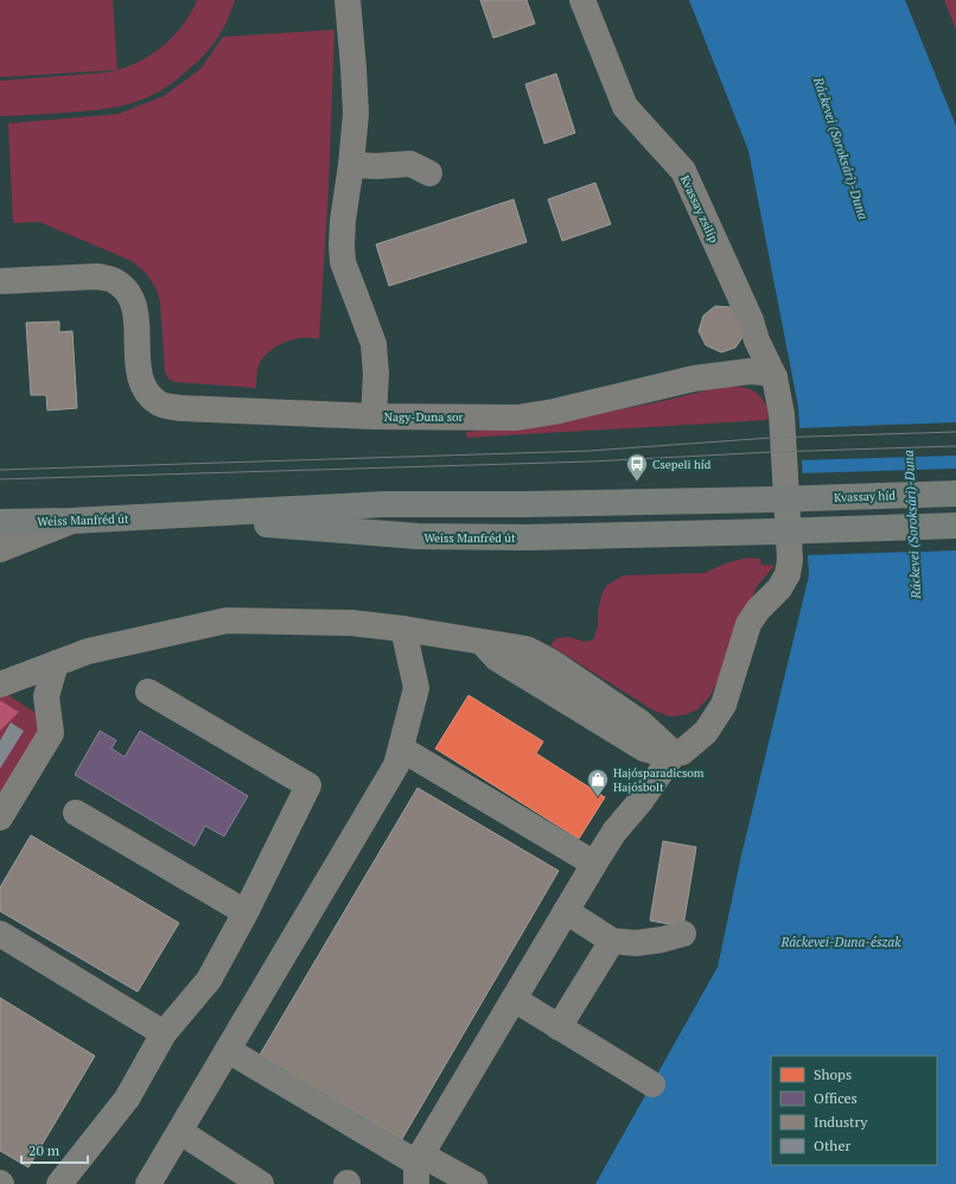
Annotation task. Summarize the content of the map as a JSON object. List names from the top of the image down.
{
  "streets": {
    "main road": ["Kvassay híd", "Weiss Manfréd út"],
    "lane": ["Kvassay zsilip", "Nagy-Duna sor"]
  },
  "crossings": [
    ["Kvassay zsilip", "Nagy-Duna sor"],
    ["Kvassay híd", "Weiss Manfréd út"]
  ],
  "water": ["Ráckevei (Soroksári)-Duna", "Ráckevei-Duna-észak"],
  "places": {
    "bus stop": ["Csepeli híd"],
    "shop": ["Hajósparadicsom Hajósbolt"]
  },
  "legend": [
    "Shops",
    "Offices",
    "Industry",
    "Other"
  ],
  "scale_bar": "20 m"
}
